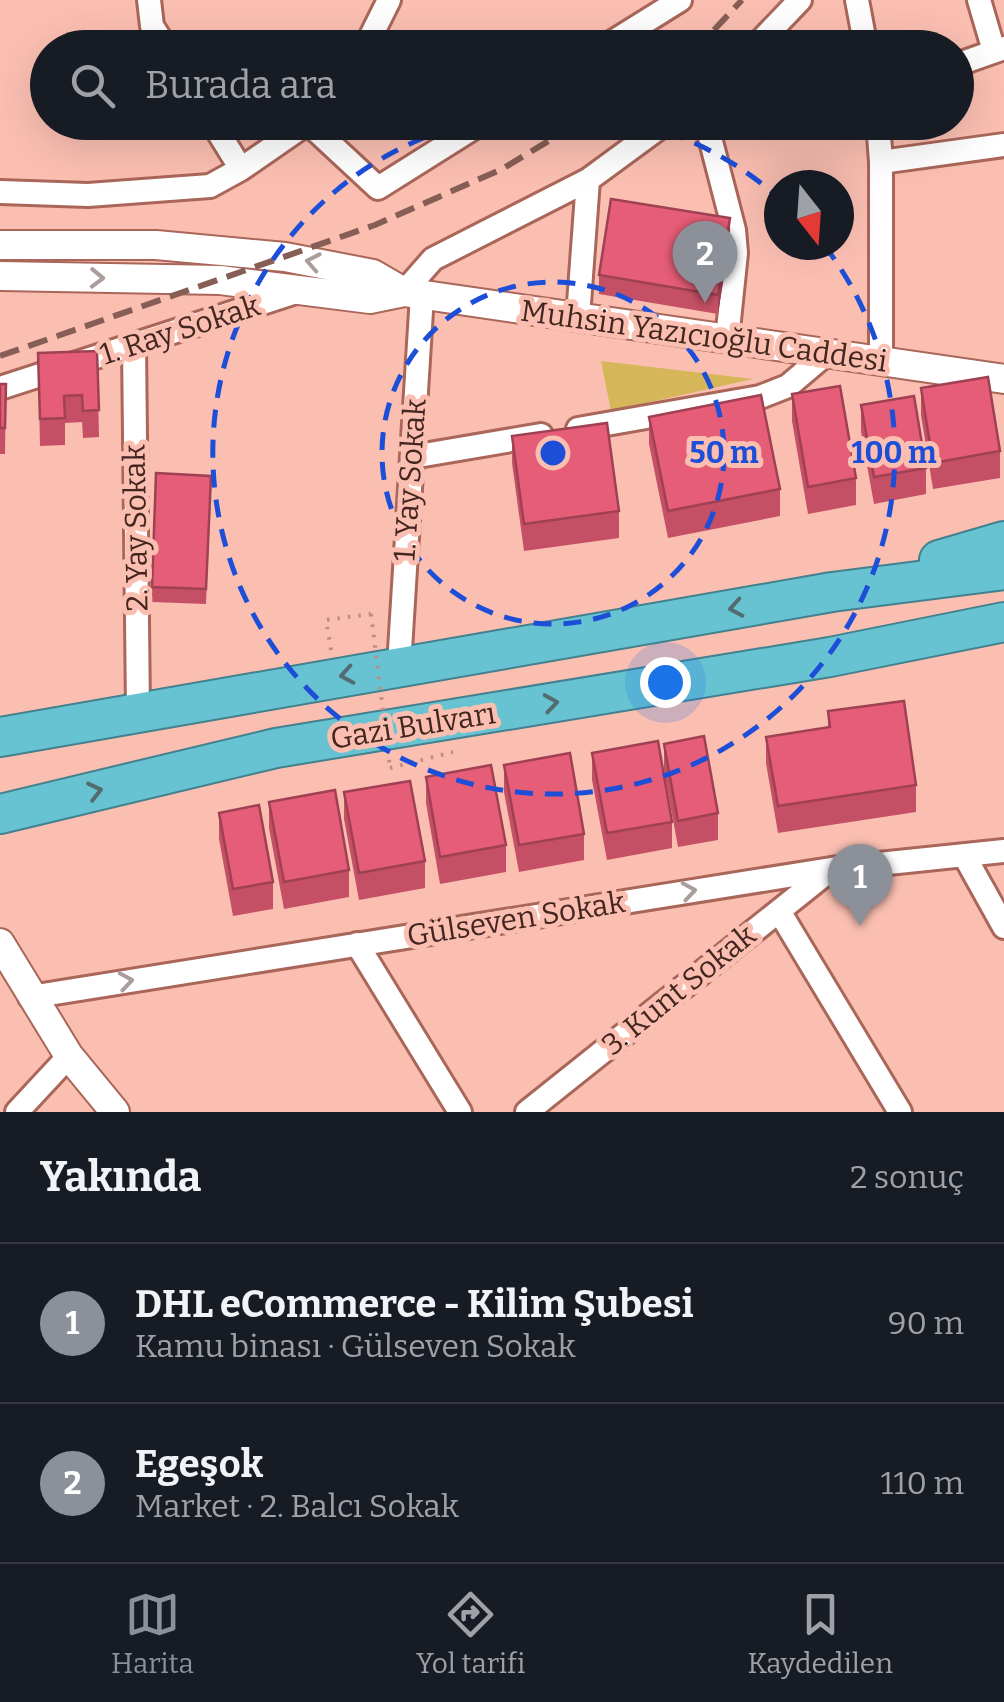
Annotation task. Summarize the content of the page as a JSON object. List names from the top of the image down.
{
  "streets": {
    "highway": ["Gazi Bulvarı"],
    "street": [
      "1. Ray Sokak",
      "Muhsin Yazıcıoğlu Caddesi",
      "1. Yay Sokak",
      "2. Yay Sokak",
      "Gülseven Sokak",
      "3. Kunt Sokak"
    ]
  },
  "crossings": [
    ["1. Ray Sokak", "Muhsin Yazıcıoğlu Caddesi"],
    ["1. Ray Sokak", "2. Yay Sokak"],
    ["Muhsin Yazıcıoğlu Caddesi", "1. Yay Sokak"],
    ["1. Yay Sokak", "Gazi Bulvarı"],
    ["2. Yay Sokak", "Gazi Bulvarı"],
    ["Gülseven Sokak", "3. Kunt Sokak"]
  ],
  "one_way": ["Gülseven Sokak"],
  "north": "bottom",
  "page": {
    "search": "Burada ara",
    "pins": ["2", "1"],
    "heading": ["Yakında", "2 sonuç"],
    "list": [
      {
        "mark": "1",
        "name": "DHL eCommerce - Kilim Şubesi",
        "note": "Kamu binası · Gülseven Sokak",
        "value": "90 m"
      },
      {
        "mark": "2",
        "name": "Egeşok",
        "note": "Market · 2. Balcı Sokak",
        "value": "110 m"
      }
    ],
    "nav": ["Harita", "Yol tarifi", "Kaydedilen"]
  },
  "rings": ["50 m", "100 m"]
}
